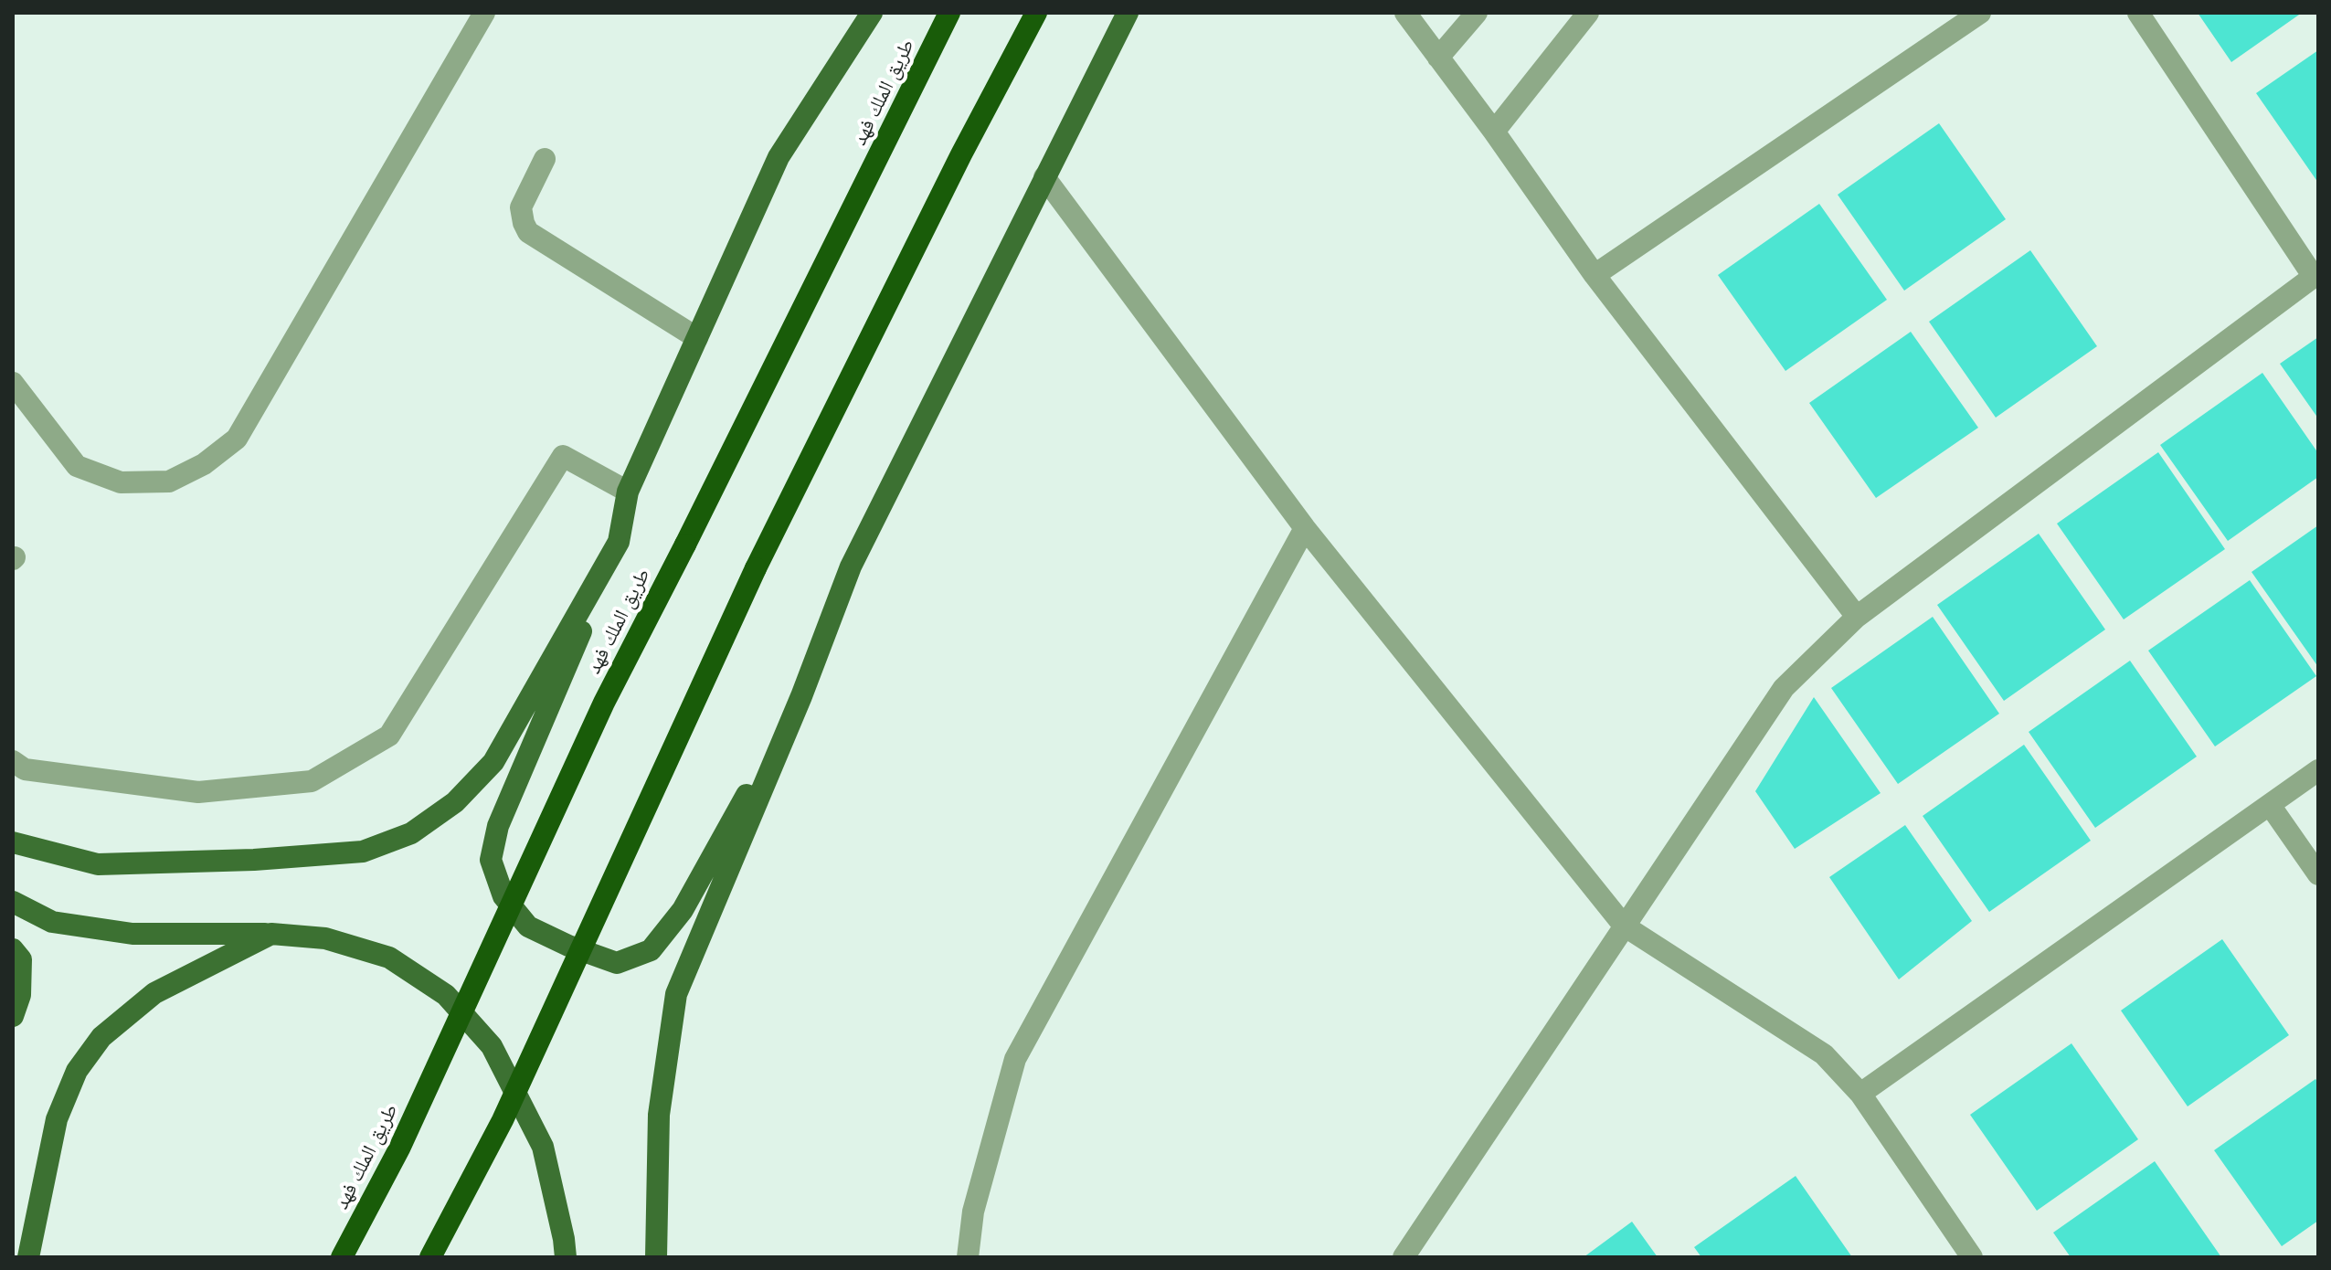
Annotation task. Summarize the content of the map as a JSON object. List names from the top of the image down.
{
  "streets": {
    "highway": ["طريق الملك فهد"]
  }
}
